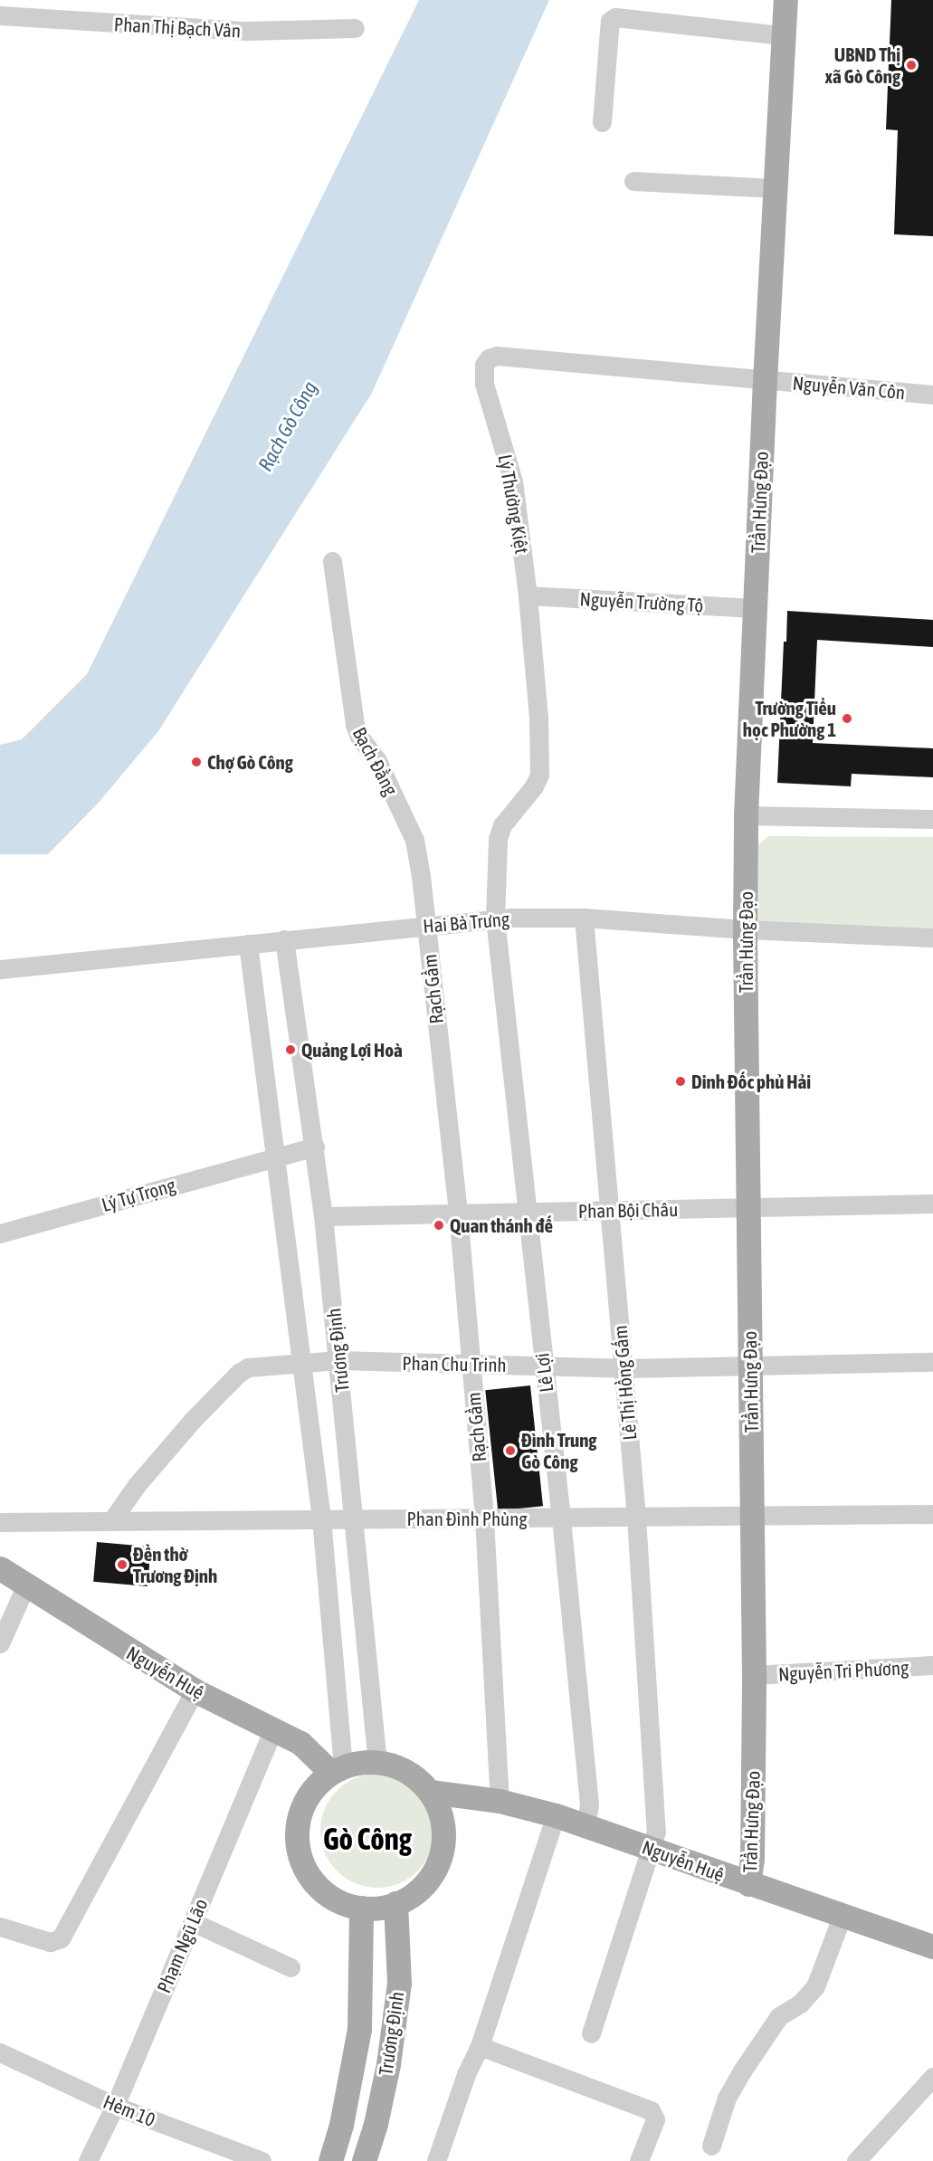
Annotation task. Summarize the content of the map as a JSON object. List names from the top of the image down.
{
  "streets": {
    "main road": ["Trần Hưng Đạo", "Trương Định", "Nguyễn Huệ"],
    "street": [
      "Phan Thị Bạch Vân",
      "Nguyễn Văn Côn",
      "Lý Thường Kiệt",
      "Nguyễn Trường Tộ",
      "Bạch Đằng",
      "Hai Bà Trưng",
      "Rạch Gầm",
      "Lý Tự Trọng",
      "Phan Bội Châu",
      "Phan Chu Trinh",
      "Lê Lợi",
      "Lê Thị Hồng Gấm",
      "Phan Đình Phùng",
      "Nguyễn Tri Phương",
      "Phạm Ngũ Lão",
      "Hẻm 10"
    ]
  },
  "crossings": [
    ["Nguyễn Văn Côn", "Trần Hưng Đạo"],
    ["Nguyễn Văn Côn", "Lý Thường Kiệt"],
    ["Trần Hưng Đạo", "Lý Thường Kiệt"],
    ["Trần Hưng Đạo", "Nguyễn Trường Tộ"],
    ["Trần Hưng Đạo", "Hai Bà Trưng"],
    ["Trần Hưng Đạo", "Phan Bội Châu"],
    ["Trần Hưng Đạo", "Phan Chu Trinh"],
    ["Trần Hưng Đạo", "Phan Đình Phùng"],
    ["Trần Hưng Đạo", "Nguyễn Tri Phương"],
    ["Trần Hưng Đạo", "Nguyễn Huệ"],
    ["Lý Thường Kiệt", "Nguyễn Trường Tộ"],
    ["Lý Thường Kiệt", "Hai Bà Trưng"],
    ["Lý Thường Kiệt", "Lê Lợi"],
    ["Bạch Đằng", "Hai Bà Trưng"],
    ["Bạch Đằng", "Rạch Gầm"],
    ["Hai Bà Trưng", "Rạch Gầm"],
    ["Hai Bà Trưng", "Trương Định"],
    ["Hai Bà Trưng", "Lê Lợi"],
    ["Hai Bà Trưng", "Lê Thị Hồng Gấm"],
    ["Rạch Gầm", "Phan Bội Châu"],
    ["Rạch Gầm", "Phan Chu Trinh"],
    ["Rạch Gầm", "Phan Đình Phùng"],
    ["Rạch Gầm", "Nguyễn Huệ"],
    ["Lý Tự Trọng", "Trương Định"],
    ["Phan Bội Châu", "Trương Định"],
    ["Phan Bội Châu", "Lê Lợi"],
    ["Phan Bội Châu", "Lê Thị Hồng Gấm"],
    ["Trương Định", "Phan Chu Trinh"],
    ["Trương Định", "Phan Đình Phùng"],
    ["Trương Định", "Nguyễn Huệ"],
    ["Phan Chu Trinh", "Lê Lợi"],
    ["Phan Chu Trinh", "Lê Thị Hồng Gấm"],
    ["Phan Chu Trinh", "Phan Đình Phùng"],
    ["Lê Lợi", "Phan Đình Phùng"],
    ["Lê Lợi", "Nguyễn Huệ"],
    ["Lê Thị Hồng Gấm", "Phan Đình Phùng"],
    ["Lê Thị Hồng Gấm", "Nguyễn Huệ"],
    ["Nguyễn Huệ", "Phạm Ngũ Lão"],
    ["Phạm Ngũ Lão", "Hẻm 10"]
  ],
  "districts": ["Gò Công"],
  "water": ["Rạch Gò Công"],
  "places": [
    "UBND Thị xã Gò Công",
    "Trường Tiểu học Phường 1",
    "Chợ Gò Công",
    "Quảng Lợi Hoà",
    "Dinh Đốc phủ Hải",
    "Quan thánh đế",
    "Đình Trung Gò Công",
    "Đền thờ Trương Định"
  ]
}
